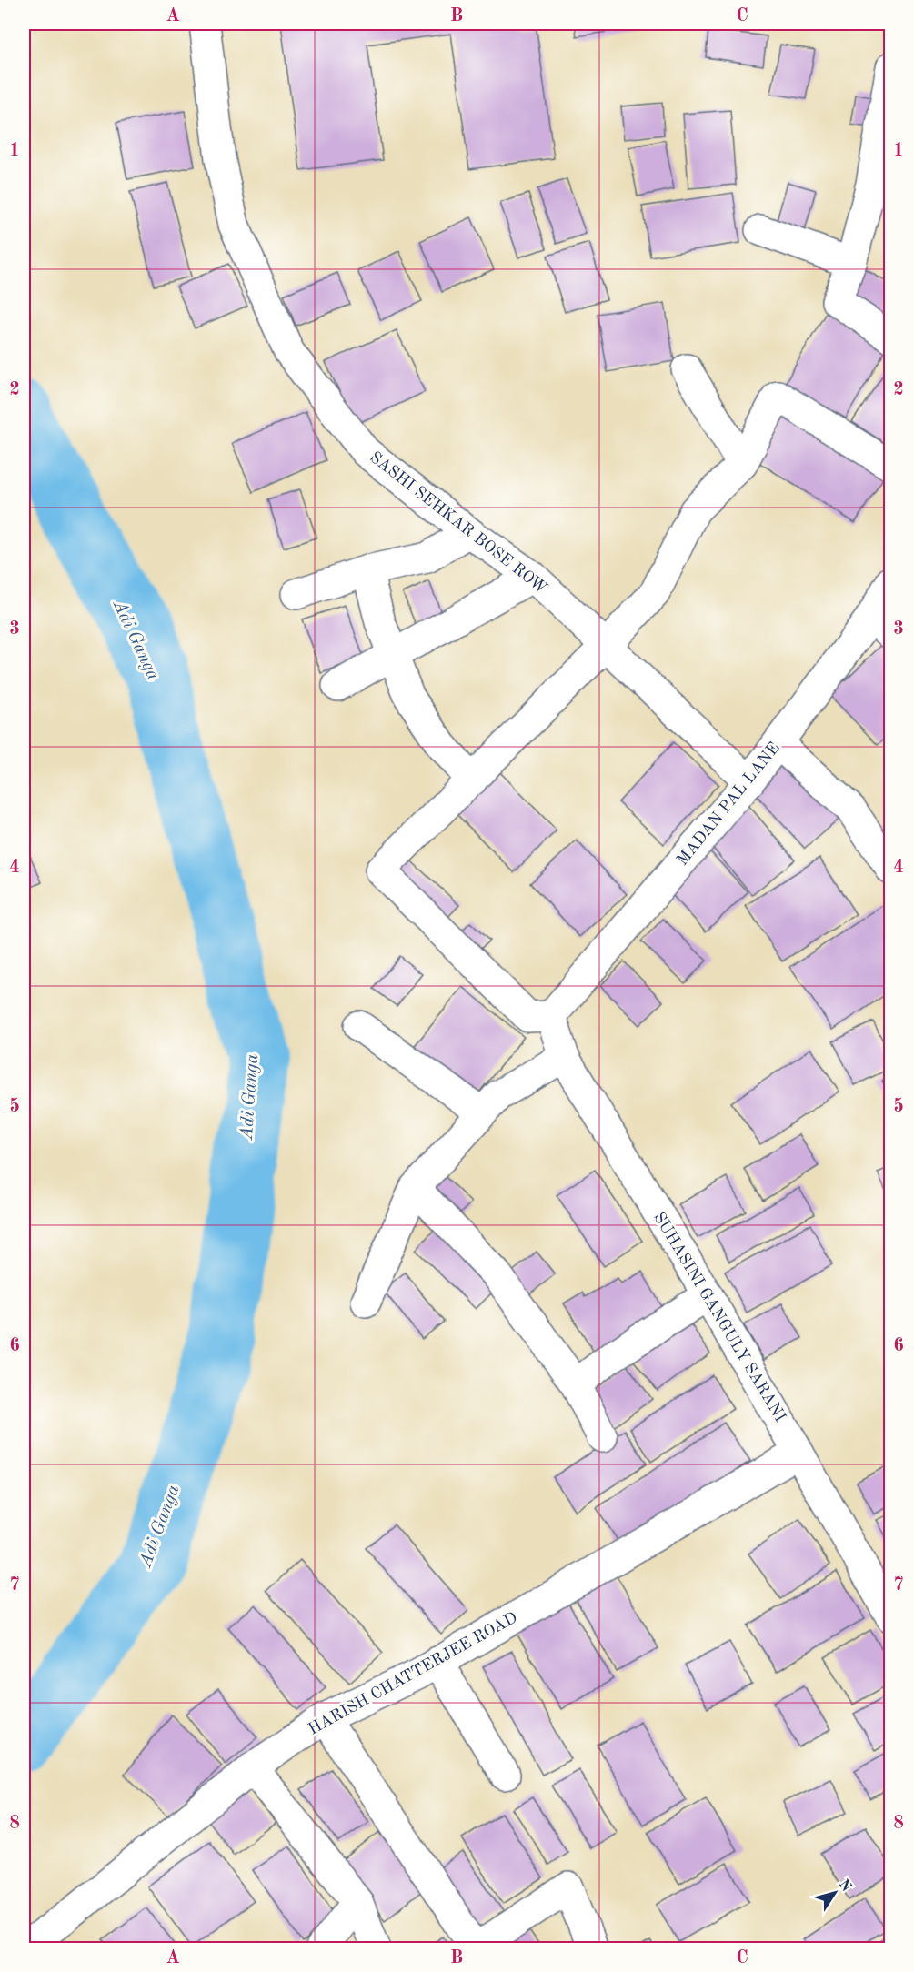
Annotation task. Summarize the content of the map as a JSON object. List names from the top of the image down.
{
  "streets": {
    "street": [
      "SASHI SEHKAR BOSE ROW",
      "MADAN PAL LANE",
      "SUHASINI GANGULY SARANI",
      "HARISH CHATTERJEE ROAD"
    ]
  },
  "crossings": [
    ["SASHI SEHKAR BOSE ROW", "MADAN PAL LANE"],
    ["MADAN PAL LANE", "SUHASINI GANGULY SARANI"],
    ["SUHASINI GANGULY SARANI", "HARISH CHATTERJEE ROAD"]
  ],
  "water": ["Adi Ganga"],
  "north": "top right",
  "grid": {
    "columns": ["A", "B", "C"],
    "rows": [
      "1",
      "2",
      "3",
      "4",
      "5",
      "6",
      "7",
      "8"
    ]
  }
}
